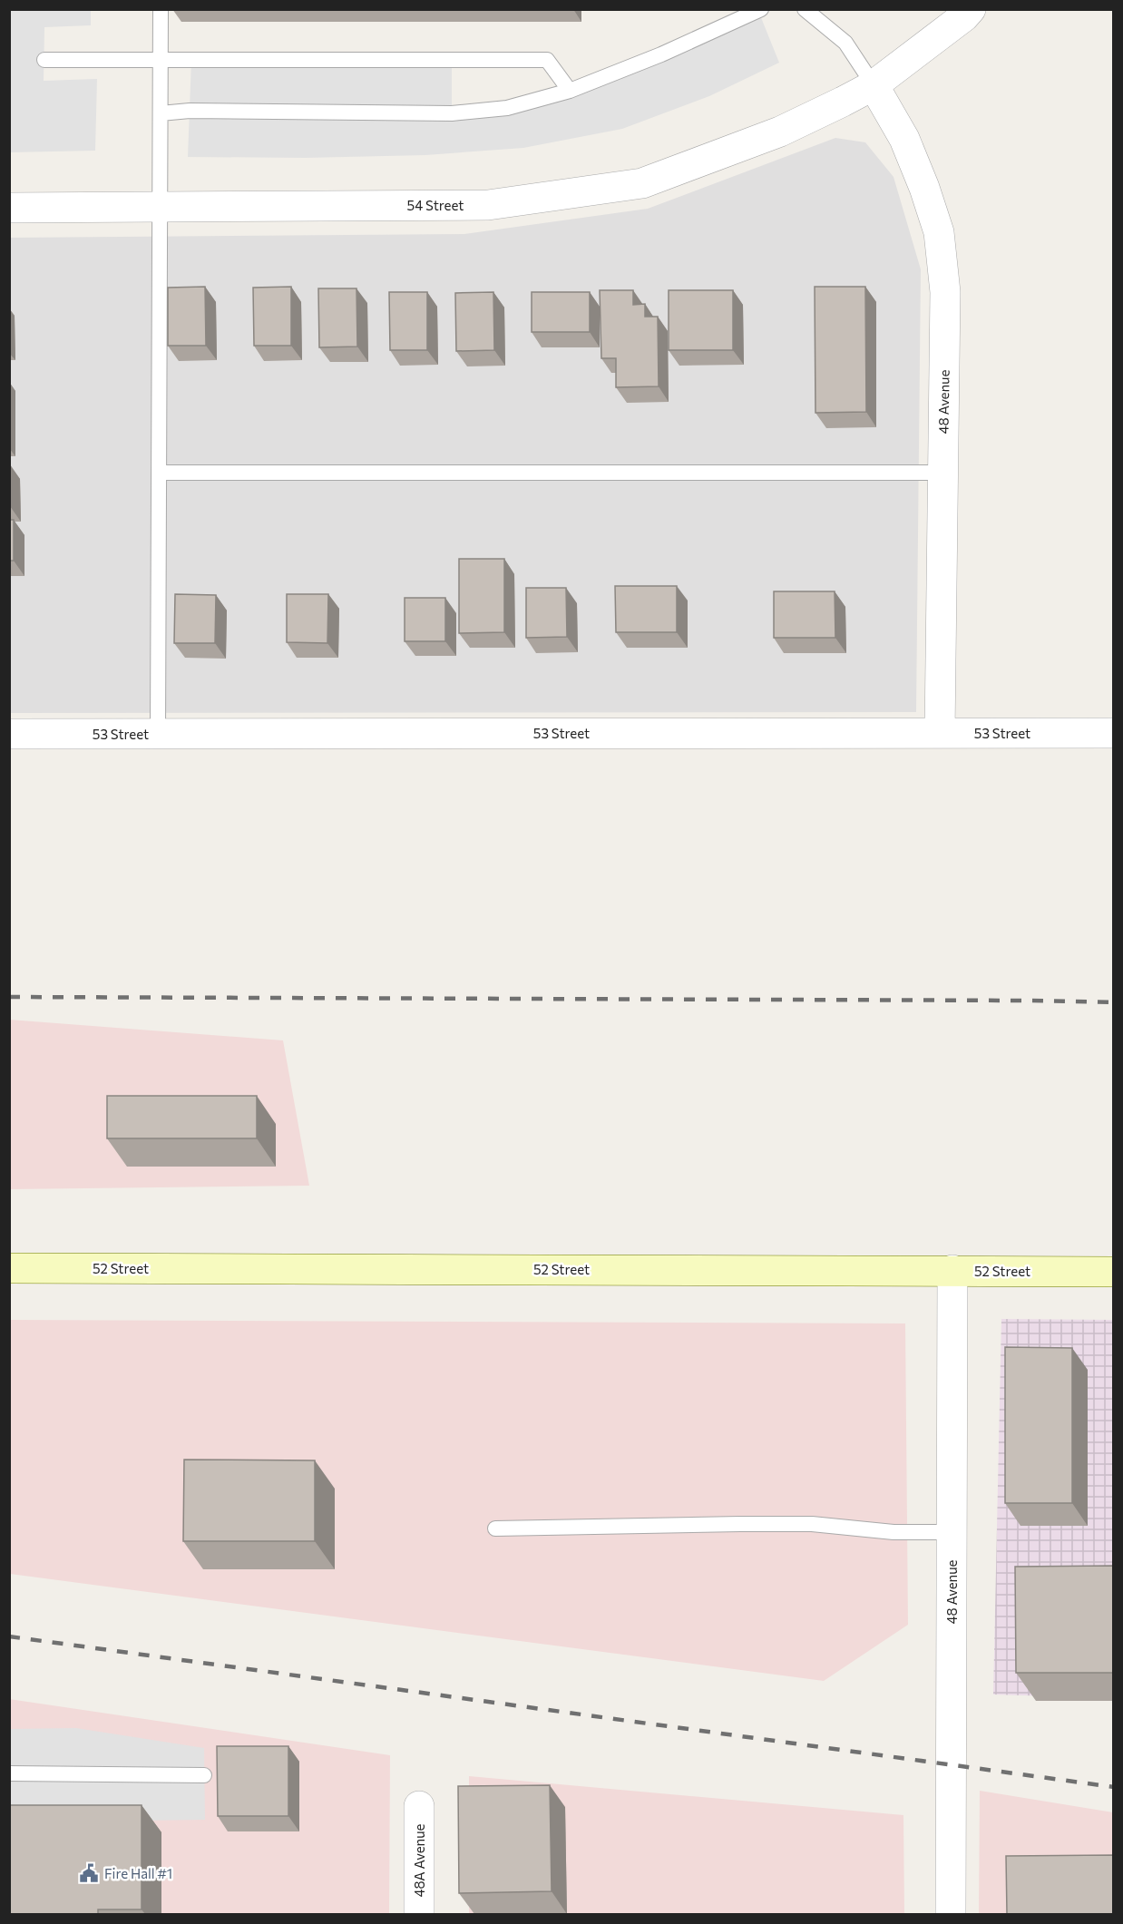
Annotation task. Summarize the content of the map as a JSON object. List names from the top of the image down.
{
  "streets": {
    "main road": ["52 Street"],
    "street": [
      "54 Street",
      "48 Avenue",
      "53 Street",
      "48A Avenue"
    ]
  },
  "crossings": [
    ["54 Street", "48 Avenue"],
    ["48 Avenue", "53 Street"],
    ["48 Avenue", "52 Street"]
  ],
  "places": {
    "public building": ["Fire Hall #1"]
  }
}
